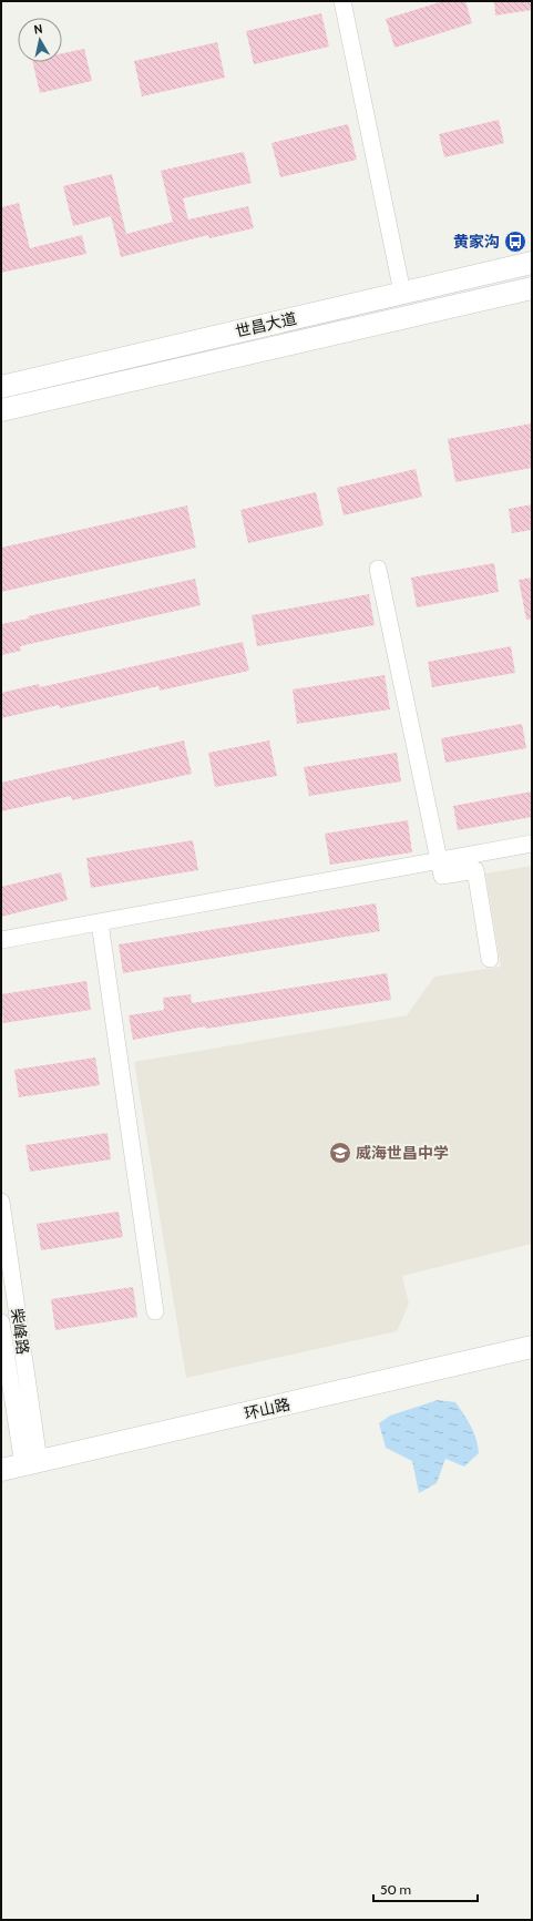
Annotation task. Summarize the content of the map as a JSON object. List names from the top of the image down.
{
  "streets": {
    "main road": ["世昌大道", "环山路"],
    "street": ["柴峰路"]
  },
  "crossings": [
    ["柴峰路", "环山路"]
  ],
  "places": {
    "bus stop": ["黄家沟"],
    "school or university": ["威海世昌中学"]
  },
  "scale_bar": "50 m",
  "north": "top"
}
